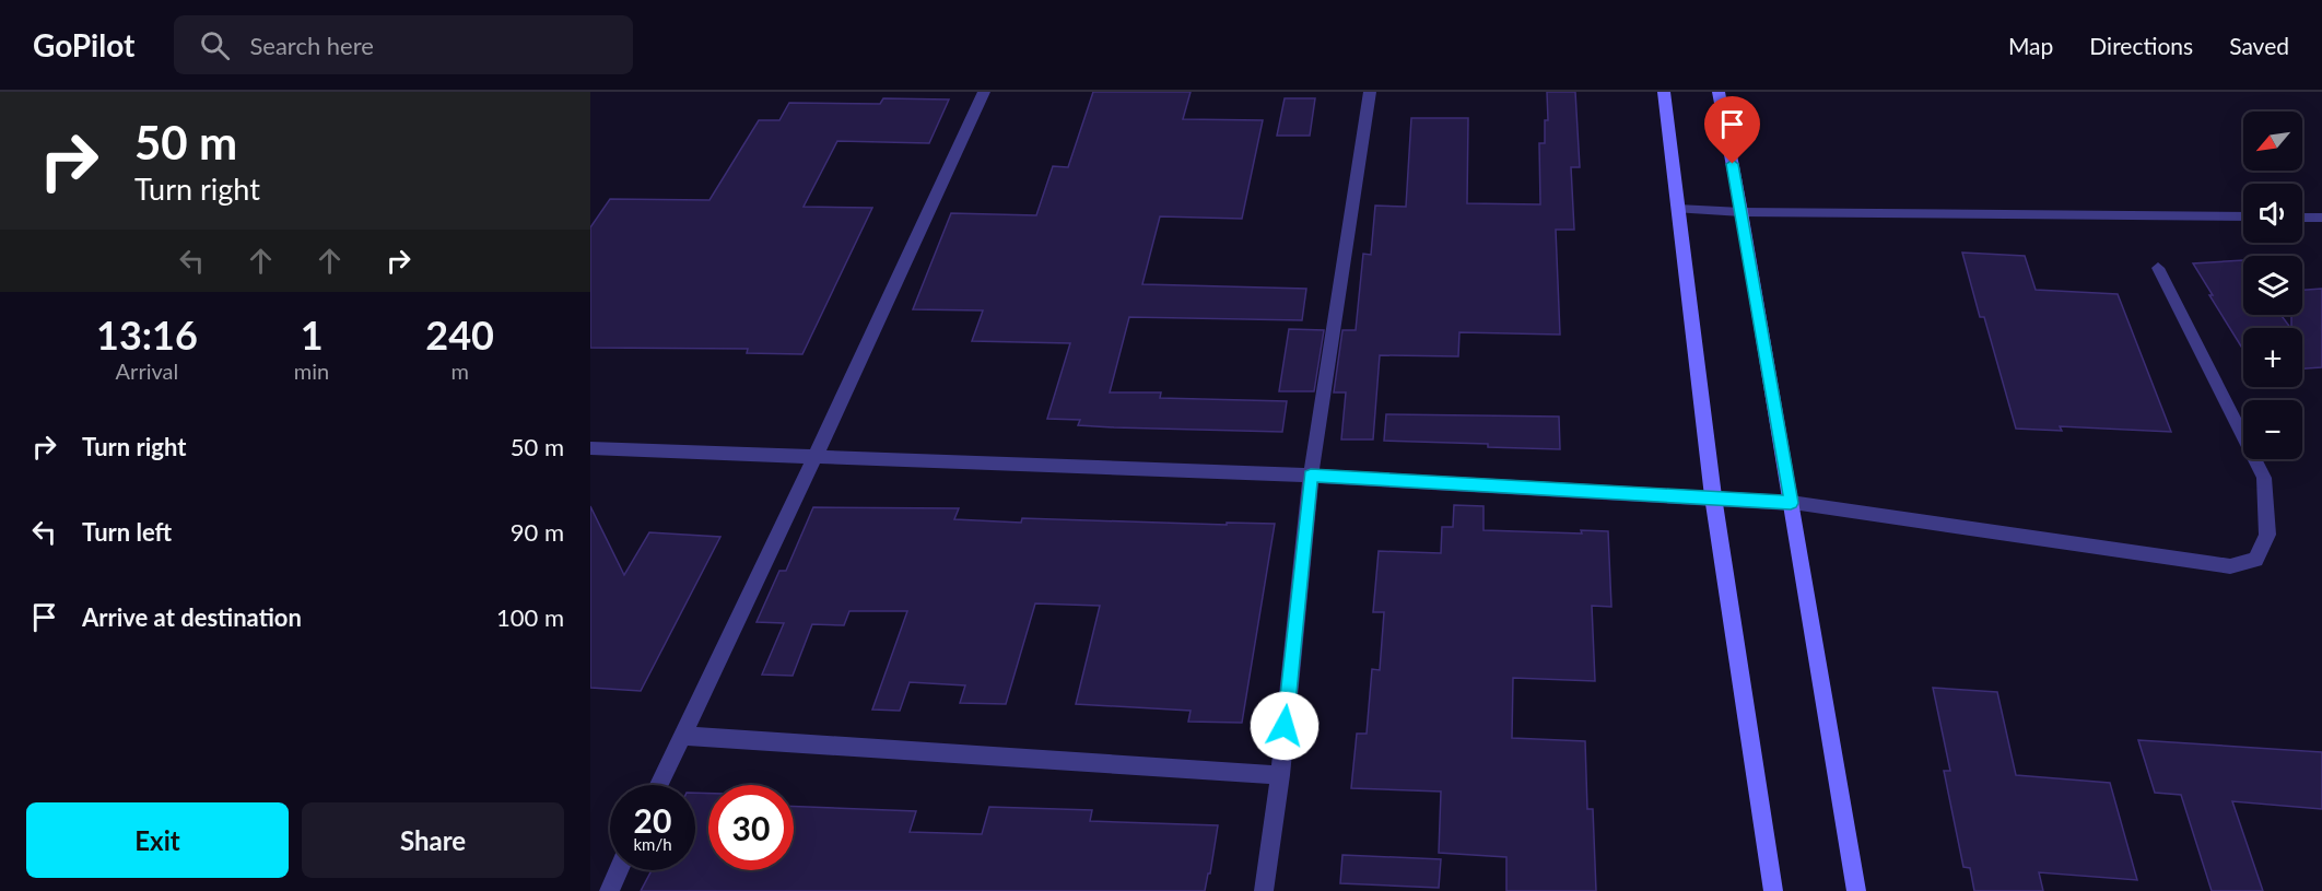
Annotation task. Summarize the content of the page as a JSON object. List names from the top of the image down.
{
  "north": "bottom left",
  "page": {
    "header": "GoPilot",
    "search": "Search here",
    "nav": ["Map", "Directions", "Saved"],
    "turn": ["50 m", "Turn right"],
    "map_buttons": ["+", "−"],
    "eta": [
      "13:16",
      "Arrival",
      "1",
      "min",
      "240",
      "m"
    ],
    "list": [
      {
        "name": "Turn right",
        "value": "50 m"
      },
      {
        "name": "Turn left",
        "value": "90 m"
      },
      {
        "name": "Arrive at destination",
        "value": "100 m"
      }
    ],
    "speed": "20 km/h",
    "limit": "30",
    "buttons": ["Exit", "Share"]
  }
}
